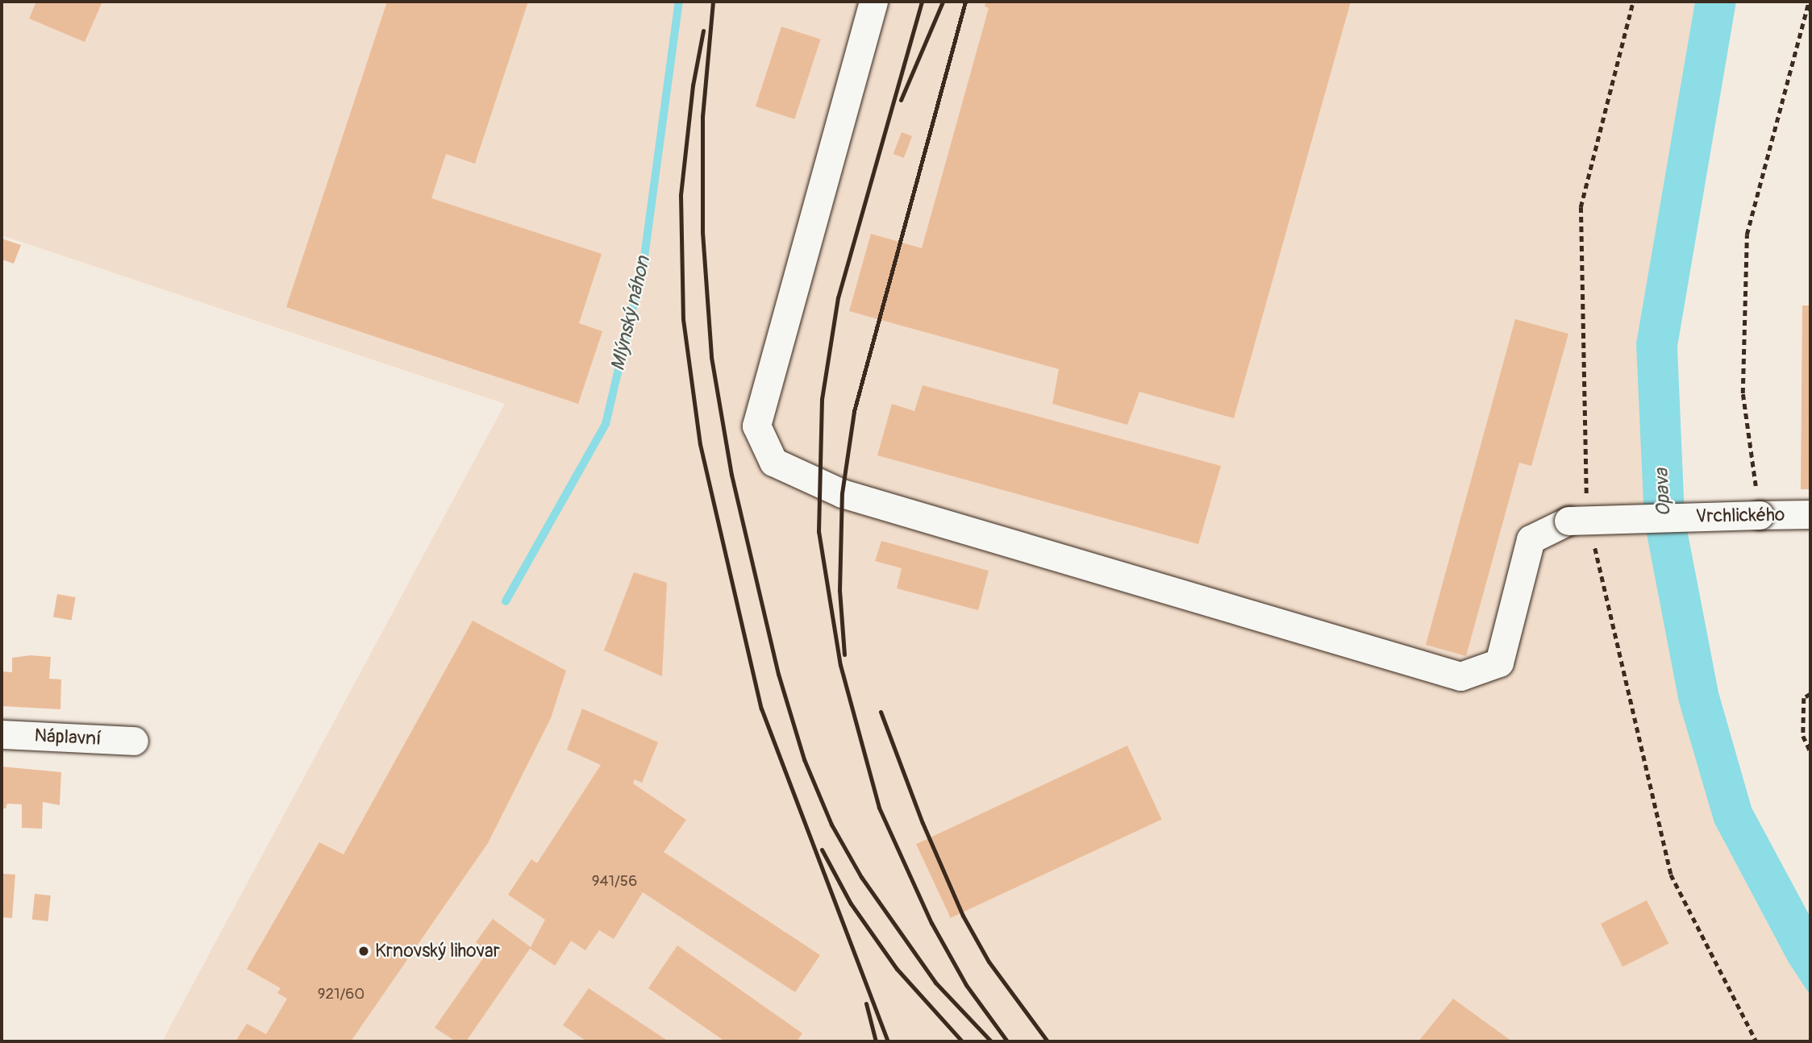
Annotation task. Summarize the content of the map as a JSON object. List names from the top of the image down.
{
  "streets": {
    "street": ["Vrchlického", "Náplavní"]
  },
  "water": ["Mlýnský náhon", "Opava"],
  "places": ["Krnovský lihovar"],
  "house_numbers": ["941/56", "921/60"]
}
